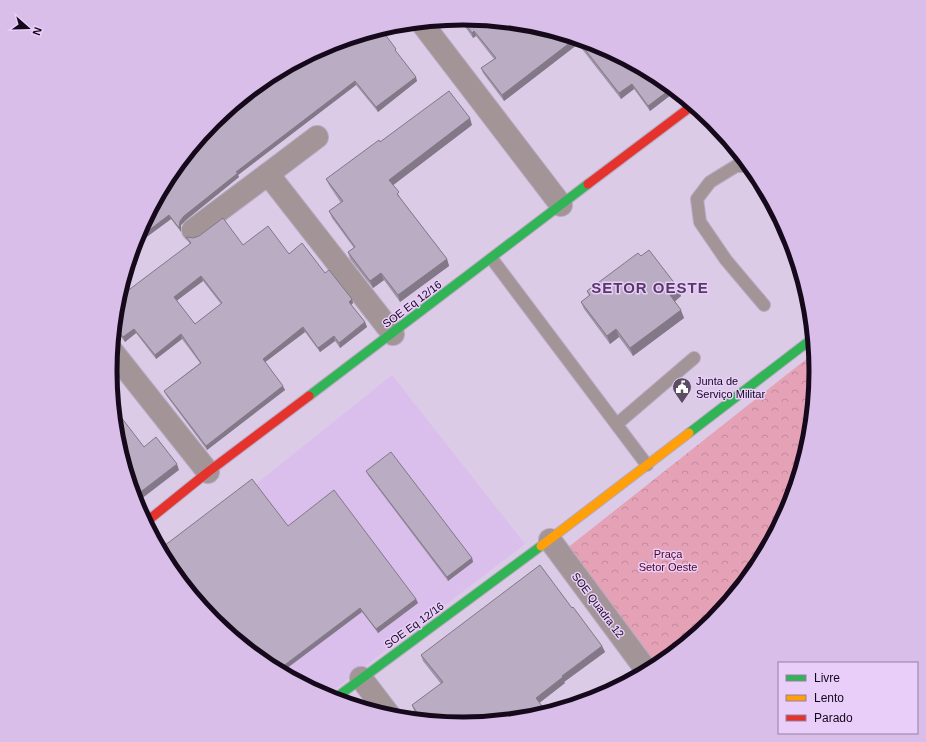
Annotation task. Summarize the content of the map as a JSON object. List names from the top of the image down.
{
  "streets": {
    "street": ["SOE Eq 12/16", "SOE Quadra 12"]
  },
  "crossings": [
    ["SOE Eq 12/16", "SOE Quadra 12"]
  ],
  "districts": ["SETOR OESTE"],
  "parks": ["Praça Setor Oeste"],
  "places": {
    "public building": ["Junta de Serviço Militar"]
  },
  "legend": ["Livre", "Lento", "Parado"],
  "north": "right"
}
